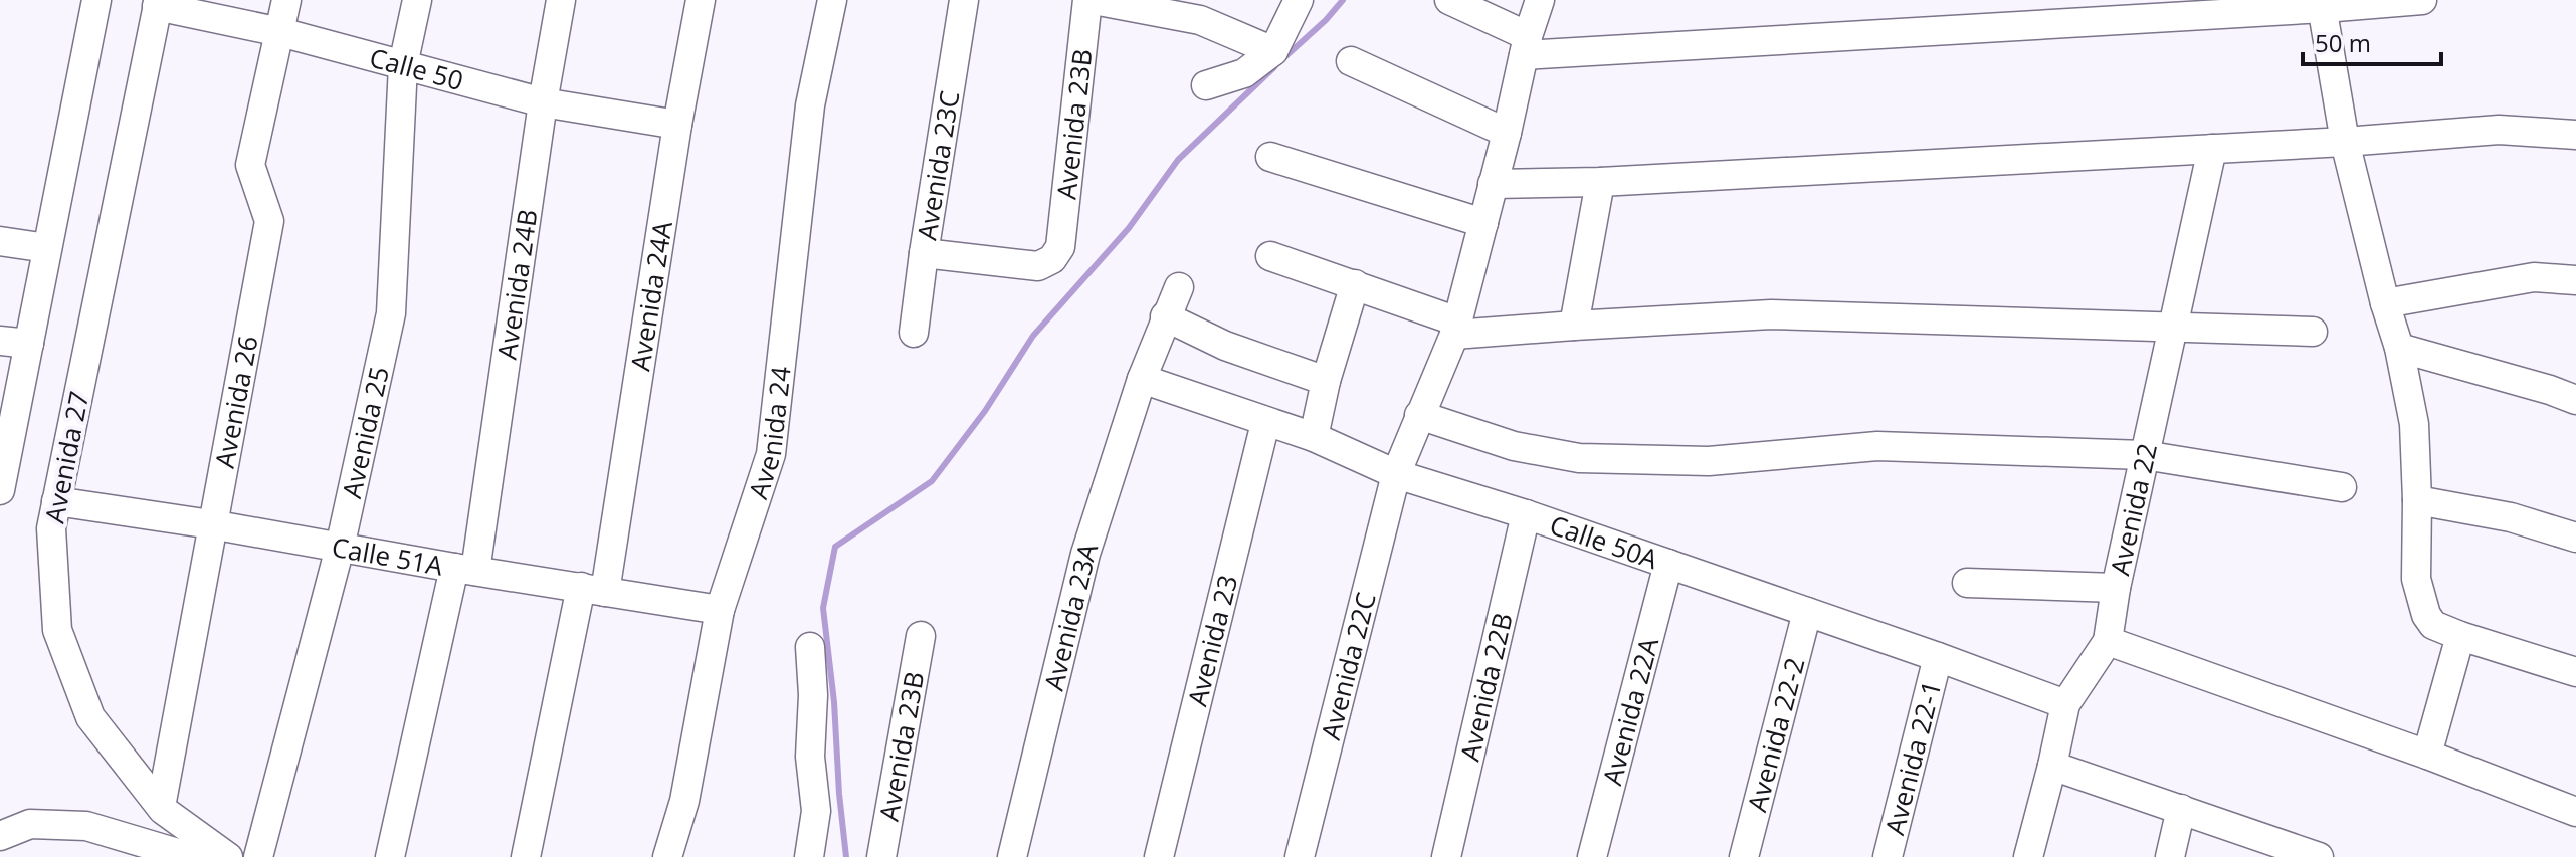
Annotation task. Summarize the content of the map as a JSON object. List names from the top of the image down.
{
  "streets": {
    "street": [
      "Calle 50",
      "Avenida 23B",
      "Avenida 23C",
      "Avenida 24B",
      "Avenida 24A",
      "Avenida 26",
      "Avenida 24",
      "Avenida 25",
      "Avenida 27",
      "Avenida 22",
      "Calle 50A",
      "Calle 51A",
      "Avenida 23A",
      "Avenida 23",
      "Avenida 22C",
      "Avenida 22B",
      "Avenida 22A",
      "Avenida 22-2",
      "Avenida 22-1"
    ]
  },
  "crossings": [
    ["Calle 50", "Avenida 24B"],
    ["Calle 50", "Avenida 24A"],
    ["Calle 50", "Avenida 26"],
    ["Calle 50", "Avenida 25"],
    ["Calle 50", "Avenida 27"],
    ["Avenida 23B", "Avenida 23C"],
    ["Avenida 24B", "Calle 51A"],
    ["Avenida 24A", "Calle 51A"],
    ["Avenida 26", "Avenida 27"],
    ["Avenida 26", "Calle 51A"],
    ["Avenida 24", "Calle 51A"],
    ["Avenida 25", "Calle 51A"],
    ["Avenida 27", "Calle 51A"],
    ["Avenida 22", "Calle 50A"],
    ["Calle 50A", "Avenida 23A"],
    ["Calle 50A", "Avenida 23"],
    ["Calle 50A", "Avenida 22C"],
    ["Calle 50A", "Avenida 22B"],
    ["Calle 50A", "Avenida 22A"],
    ["Calle 50A", "Avenida 22-2"],
    ["Calle 50A", "Avenida 22-1"]
  ],
  "scale_bar": "50 m"
}
